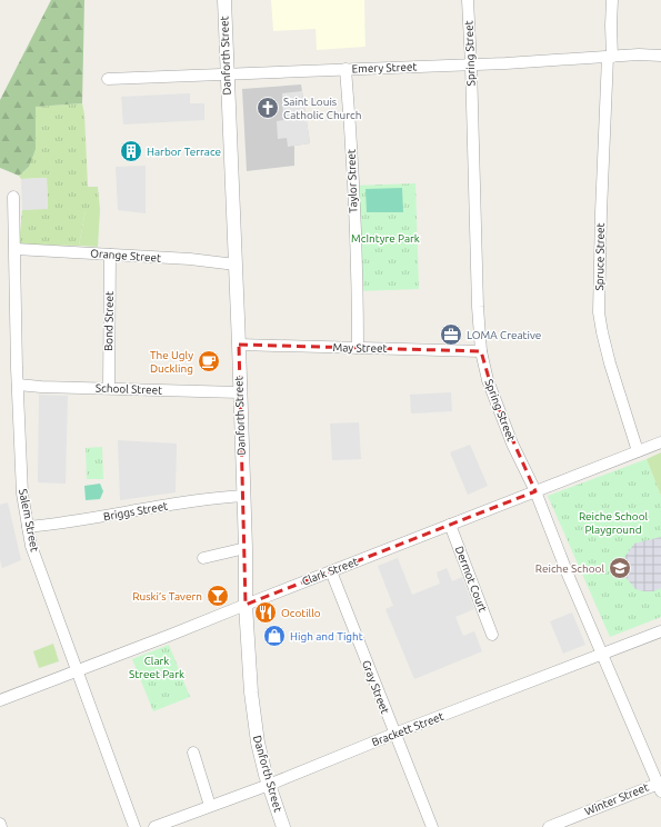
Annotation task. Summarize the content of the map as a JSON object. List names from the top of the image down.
{
  "streets": {
    "street": [
      "Spring Street",
      "Danforth Street",
      "Emery Street",
      "Taylor Street",
      "Orange Street",
      "Spruce Street",
      "Bond Street",
      "May Street",
      "School Street",
      "Briggs Street",
      "Salem Street",
      "Clark Street",
      "Dermot Court",
      "Gray Street",
      "Brackett Street",
      "Winter Street"
    ]
  },
  "crossings": [
    ["Spring Street", "Emery Street"],
    ["Spring Street", "May Street"],
    ["Spring Street", "Clark Street"],
    ["Spring Street", "Brackett Street"],
    ["Spring Street", "Winter Street"],
    ["Danforth Street", "Emery Street"],
    ["Danforth Street", "Orange Street"],
    ["Danforth Street", "May Street"],
    ["Danforth Street", "School Street"],
    ["Danforth Street", "Briggs Street"],
    ["Danforth Street", "Clark Street"],
    ["Danforth Street", "Brackett Street"],
    ["Emery Street", "Taylor Street"],
    ["Emery Street", "Spruce Street"],
    ["Taylor Street", "May Street"],
    ["Orange Street", "Bond Street"],
    ["Orange Street", "Salem Street"],
    ["Spruce Street", "Clark Street"],
    ["Bond Street", "School Street"],
    ["School Street", "Salem Street"],
    ["Briggs Street", "Salem Street"],
    ["Salem Street", "Clark Street"],
    ["Clark Street", "Dermot Court"],
    ["Clark Street", "Gray Street"],
    ["Gray Street", "Brackett Street"]
  ],
  "parks": ["McIntyre Park", "Reiche School Playground", "Clark Street Park"],
  "places": {
    "church": ["Saint Louis Catholic Church"],
    "building": ["Harbor Terrace"],
    "office": ["LOMA Creative"],
    "cafe": ["The Ugly Duckling"],
    "school or university": ["Reiche School"],
    "bar": ["Ruski’s Tavern"],
    "restaurant": ["Ocotillo"],
    "shop": ["High and Tight"]
  }
}
